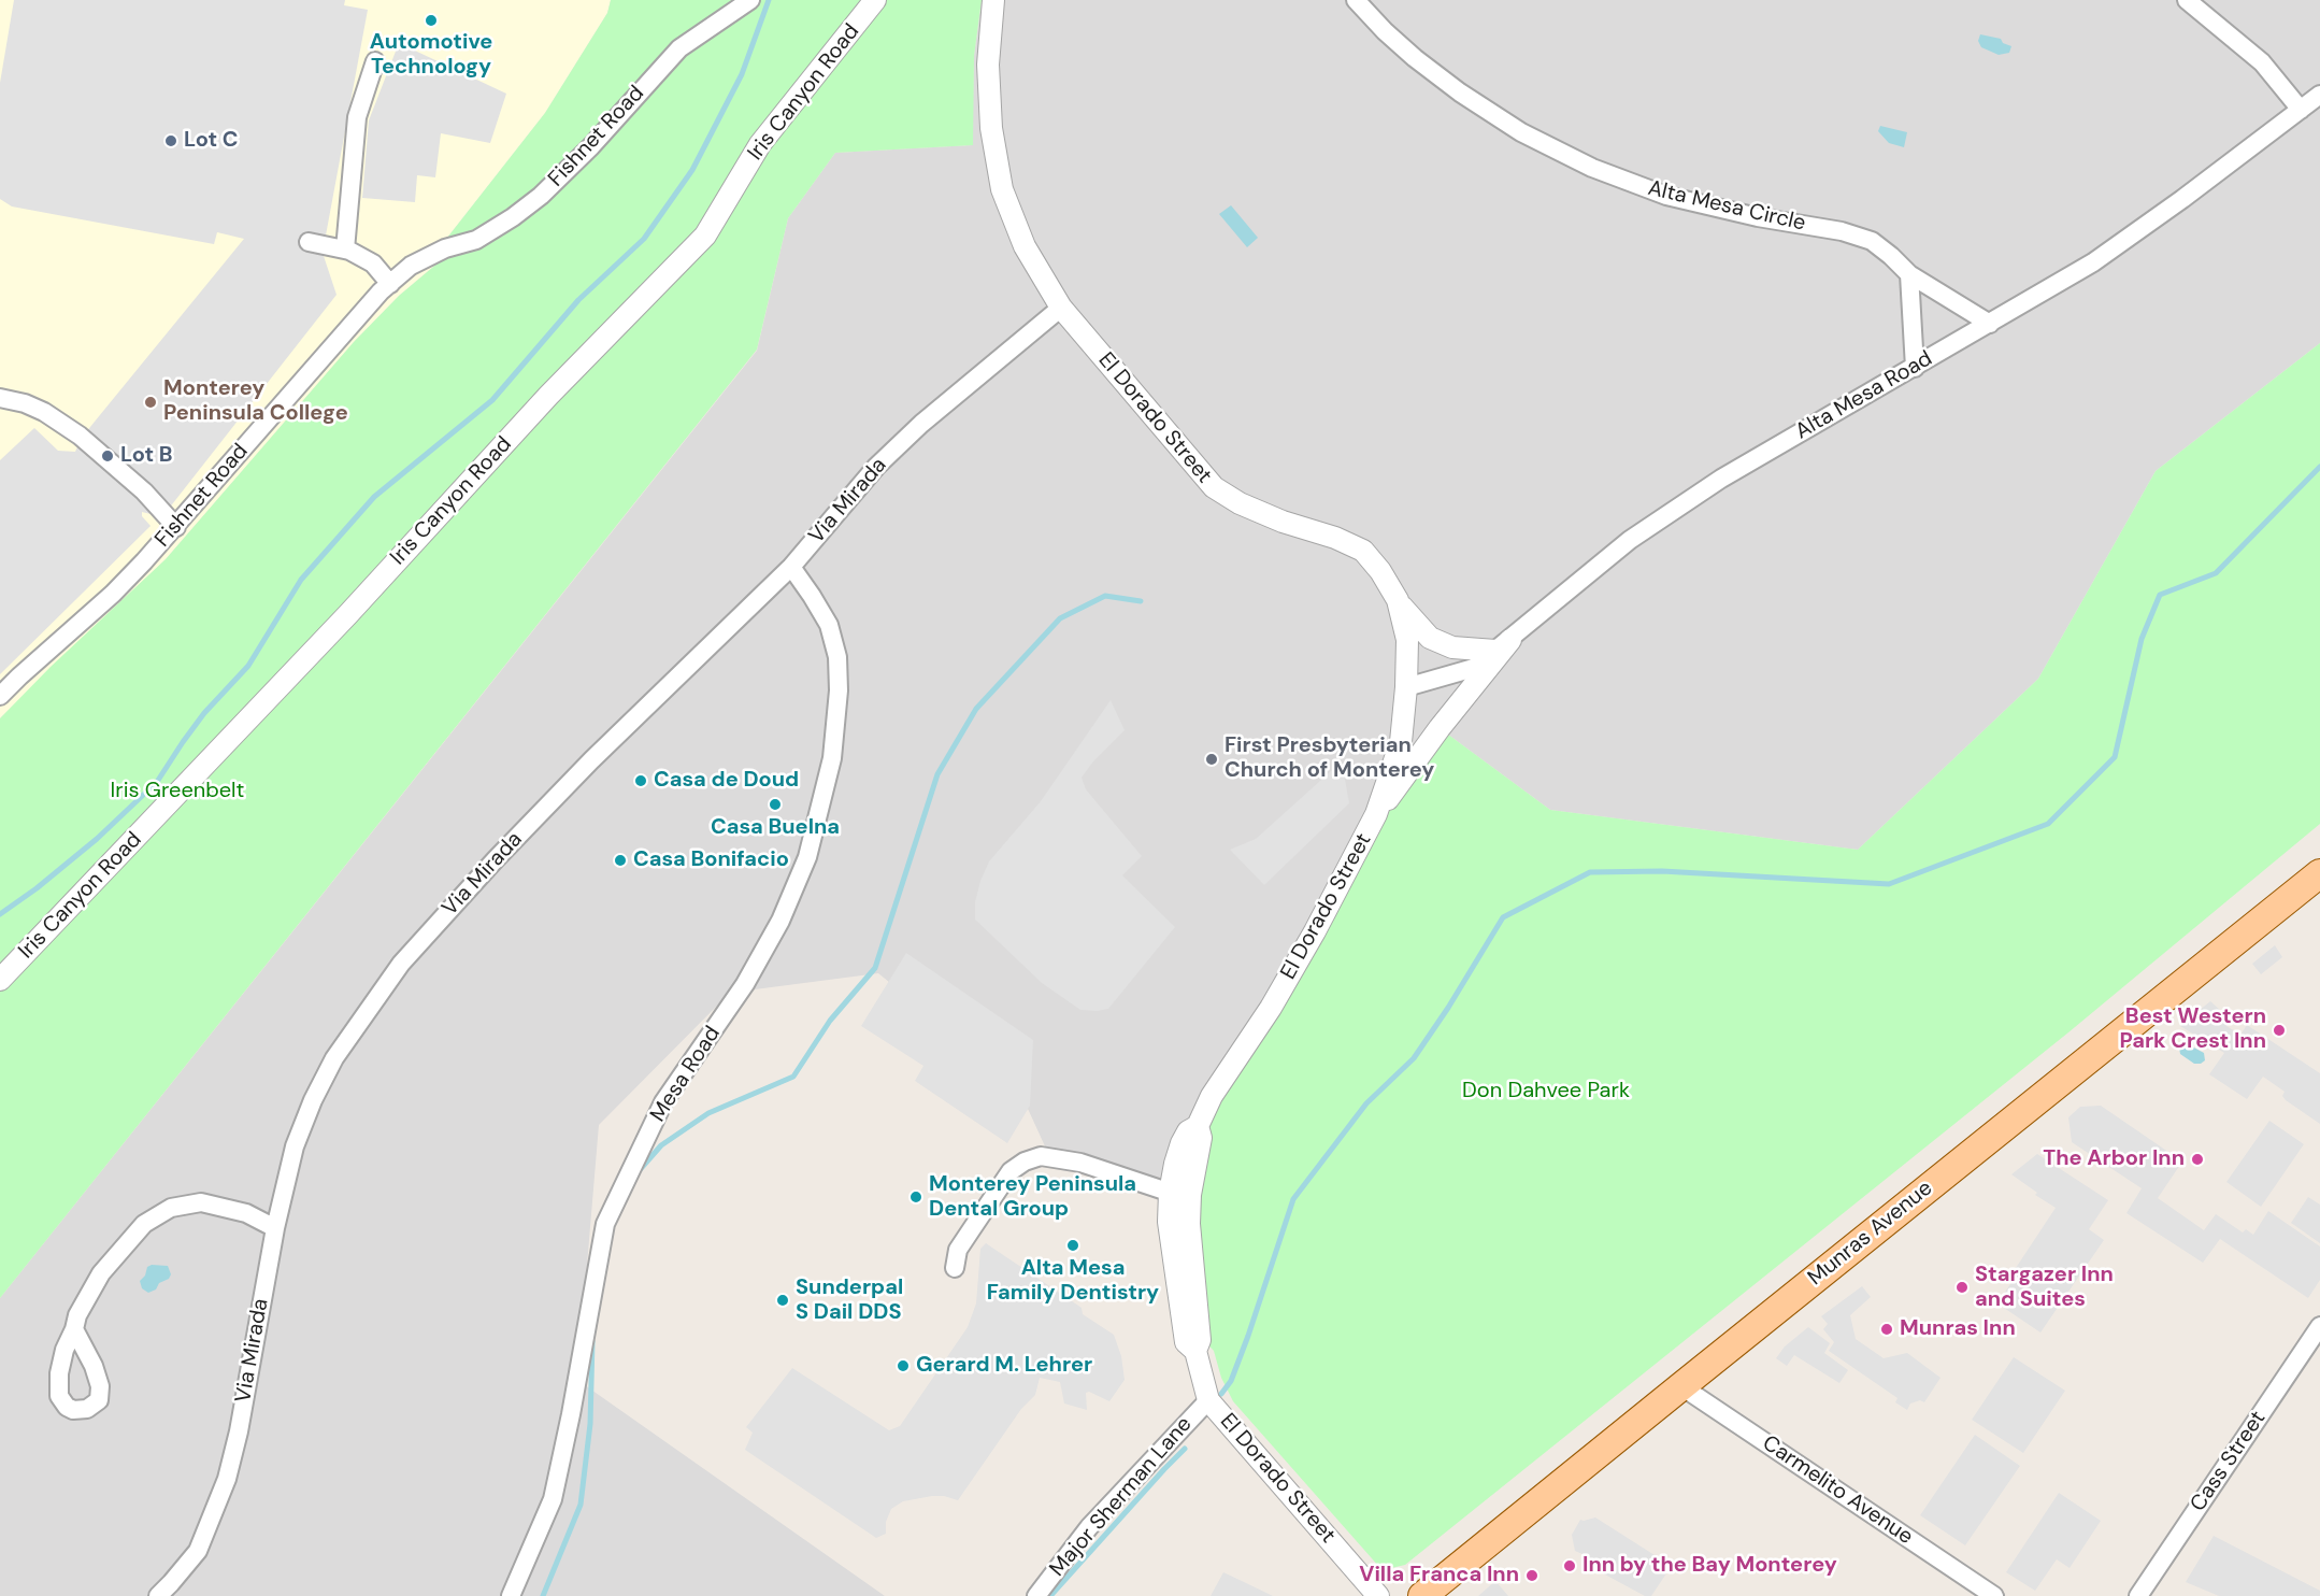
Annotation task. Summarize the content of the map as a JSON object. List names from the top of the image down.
{
  "streets": {
    "main road": ["Munras Avenue"],
    "street": [
      "Iris Canyon Road",
      "Fishnet Road",
      "Alta Mesa Circle",
      "Alta Mesa Road",
      "El Dorado Street",
      "Via Mirada",
      "Mesa Road",
      "Cass Street",
      "Carmelito Avenue",
      "Major Sherman Lane"
    ]
  },
  "crossings": [
    ["Alta Mesa Circle", "Alta Mesa Road"],
    ["Alta Mesa Road", "El Dorado Street"],
    ["El Dorado Street", "Via Mirada"],
    ["El Dorado Street", "Major Sherman Lane"],
    ["Via Mirada", "Mesa Road"],
    ["Munras Avenue", "Carmelito Avenue"]
  ],
  "parks": ["Iris Greenbelt", "Don Dahvee Park"],
  "places": [
    "Automotive Technology",
    "Lot C",
    "Monterey Peninsula College",
    "Lot B",
    "First Presbyterian Church of Monterey",
    "Casa de Doud",
    "Casa Buelna",
    "Casa Bonifacio",
    "Best Western Park Crest Inn",
    "The Arbor Inn",
    "Monterey Peninsula Dental Group",
    "Alta Mesa Family Dentistry",
    "Stargazer Inn and Suites",
    "Sunderpal S Dail DDS",
    "Munras Inn",
    "Gerard M. Lehrer",
    "Inn by the Bay Monterey",
    "Villa Franca Inn"
  ]
}
